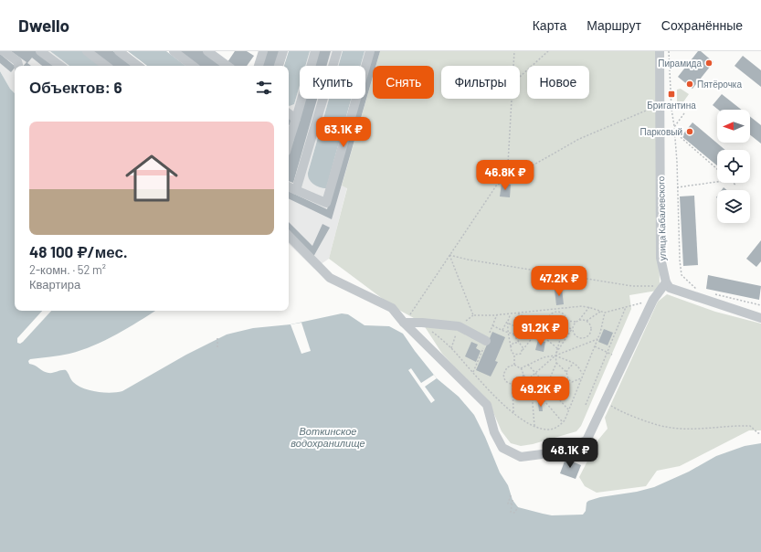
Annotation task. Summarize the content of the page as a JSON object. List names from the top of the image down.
{
  "streets": {
    "street": ["улица Кабалевского"]
  },
  "water": ["Воткинское водохранилище"],
  "places": {
    "other": ["Пирамида", "Пятёрочка", "Парковый"],
    "transit": ["Бригантина"]
  },
  "north": "left",
  "page": {
    "header": "Dwello",
    "nav": ["Карта", "Маршрут", "Сохранённые"],
    "chip": [
      "Купить",
      "Снять",
      "Фильтры",
      "Новое"
    ],
    "heading": "Объектов: 6",
    "list": [
      {
        "name": "48 100 ₽/мес.",
        "note": "2-комн. · 52 m² · Квартира"
      }
    ],
    "price": [
      "63.1K ₽",
      "46.8K ₽",
      "47.2K ₽",
      "91.2K ₽",
      "49.2K ₽",
      "48.1K ₽"
    ]
  }
}
